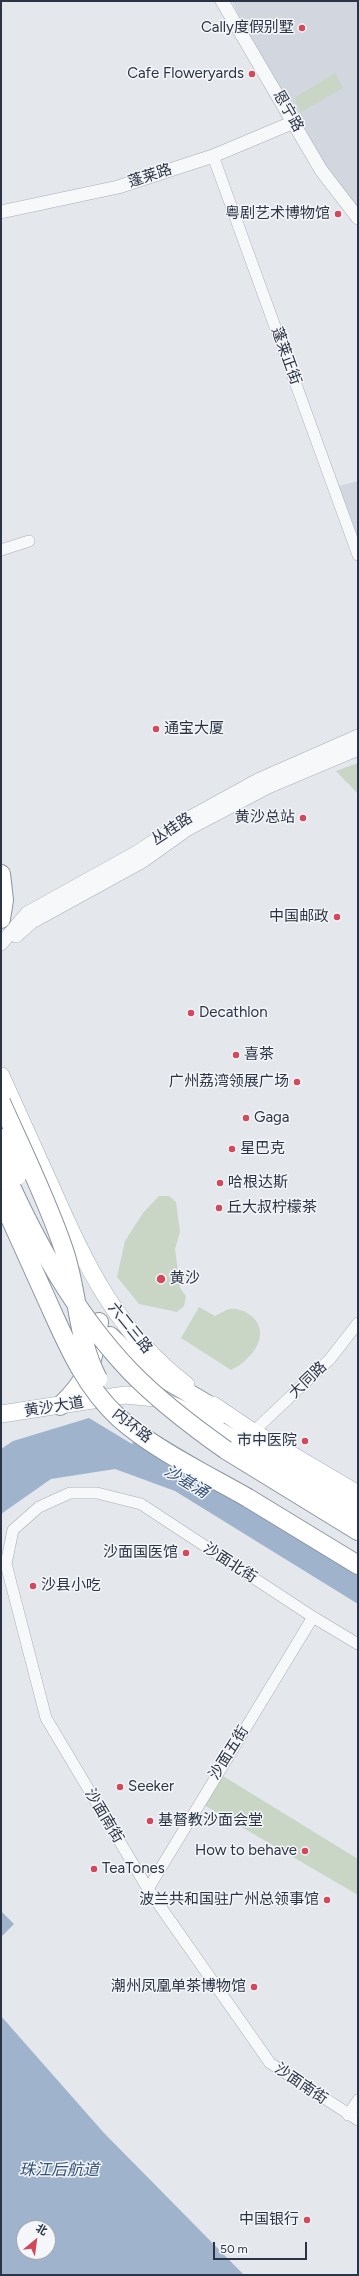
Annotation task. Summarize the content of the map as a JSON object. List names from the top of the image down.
{
  "streets": {
    "highway": ["内环路"],
    "main road": ["六二三路", "黄沙大道"],
    "street": [
      "恩宁路",
      "蓬莱路",
      "蓬莱正街",
      "丛桂路",
      "大同路",
      "沙面北街",
      "沙面五街",
      "沙面南街"
    ]
  },
  "crossings": [
    ["恩宁路", "蓬莱路"],
    ["蓬莱路", "蓬莱正街"],
    ["六二三路", "大同路"],
    ["沙面北街", "沙面五街"],
    ["沙面北街", "沙面南街"],
    ["沙面五街", "沙面南街"]
  ],
  "water": ["沙基涌", "珠江后航道"],
  "places": [
    "Cally度假别墅",
    "Cafe Floweryards",
    "粤剧艺术博物馆",
    "通宝大厦",
    "黄沙总站",
    "中国邮政",
    "Decathlon",
    "喜茶",
    "广州荔湾领展广场",
    "Gaga",
    "星巴克",
    "哈根达斯",
    "丘大叔柠檬茶",
    "黄沙",
    "市中医院",
    "沙面国医馆",
    "沙县小吃",
    "Seeker",
    "基督教沙面会堂",
    "How to behave",
    "TeaTones",
    "波兰共和国驻广州总领事馆",
    "潮州凤凰单茶博物馆",
    "中国银行"
  ],
  "scale_bar": "50 m",
  "north": "top right"
}
